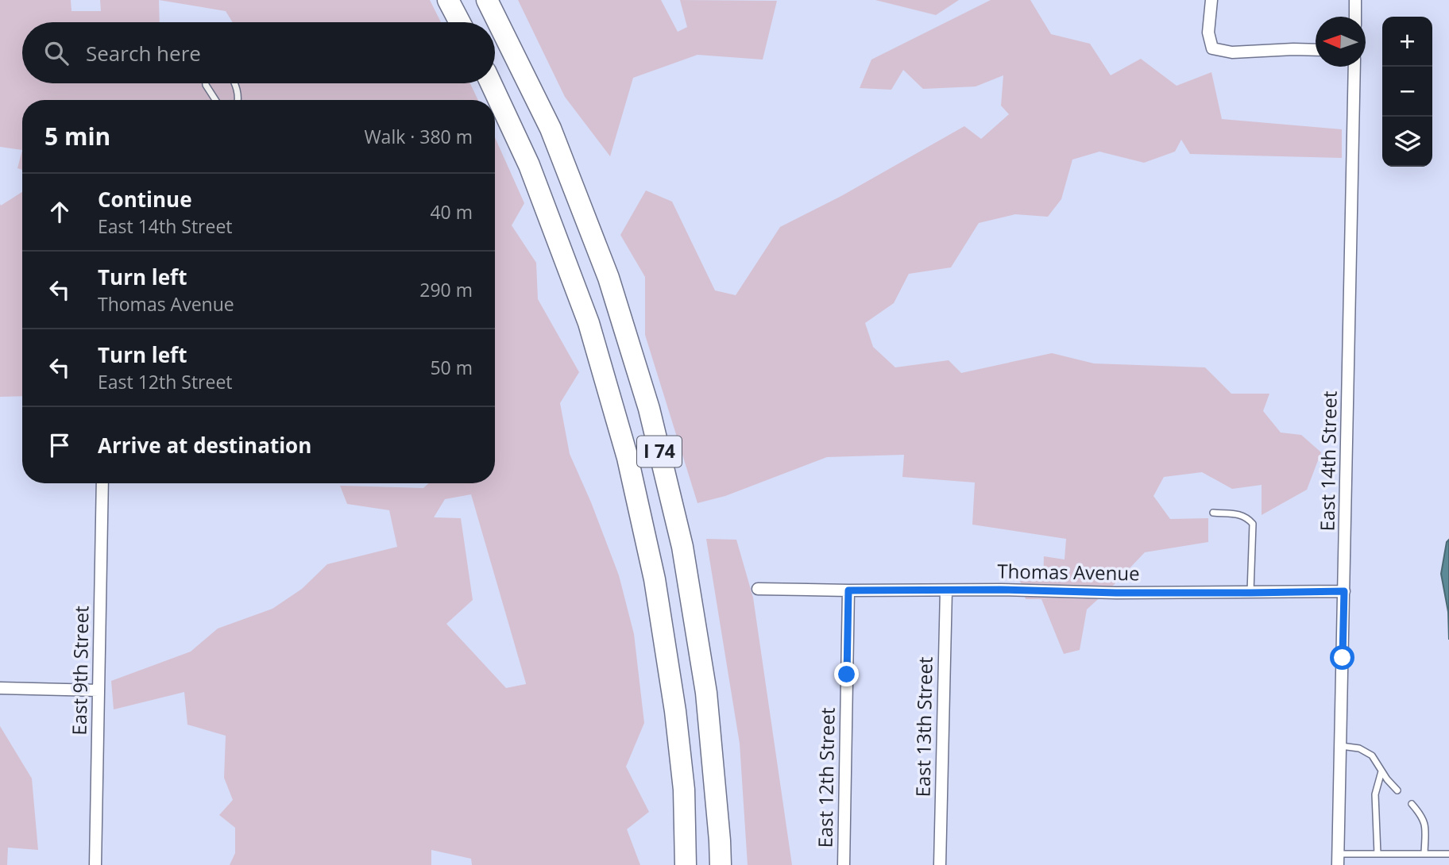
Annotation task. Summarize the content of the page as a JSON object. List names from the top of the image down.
{
  "streets": {
    "highway": ["I 74"],
    "street": [
      "East 14th Street",
      "Thomas Avenue",
      "East 9th Street",
      "East 13th Street",
      "East 12th Street"
    ]
  },
  "crossings": [
    ["East 14th Street", "Thomas Avenue"],
    ["Thomas Avenue", "East 13th Street"],
    ["Thomas Avenue", "East 12th Street"]
  ],
  "north": "left",
  "page": {
    "map_buttons": ["+", "−"],
    "search": "Search here",
    "heading": ["5 min", "Walk · 380 m"],
    "list": [
      ["Continue", "East 14th Street", "40 m"],
      ["Turn left", "Thomas Avenue", "290 m"],
      ["Turn left", "East 12th Street", "50 m"],
      "Arrive at destination"
    ]
  }
}
